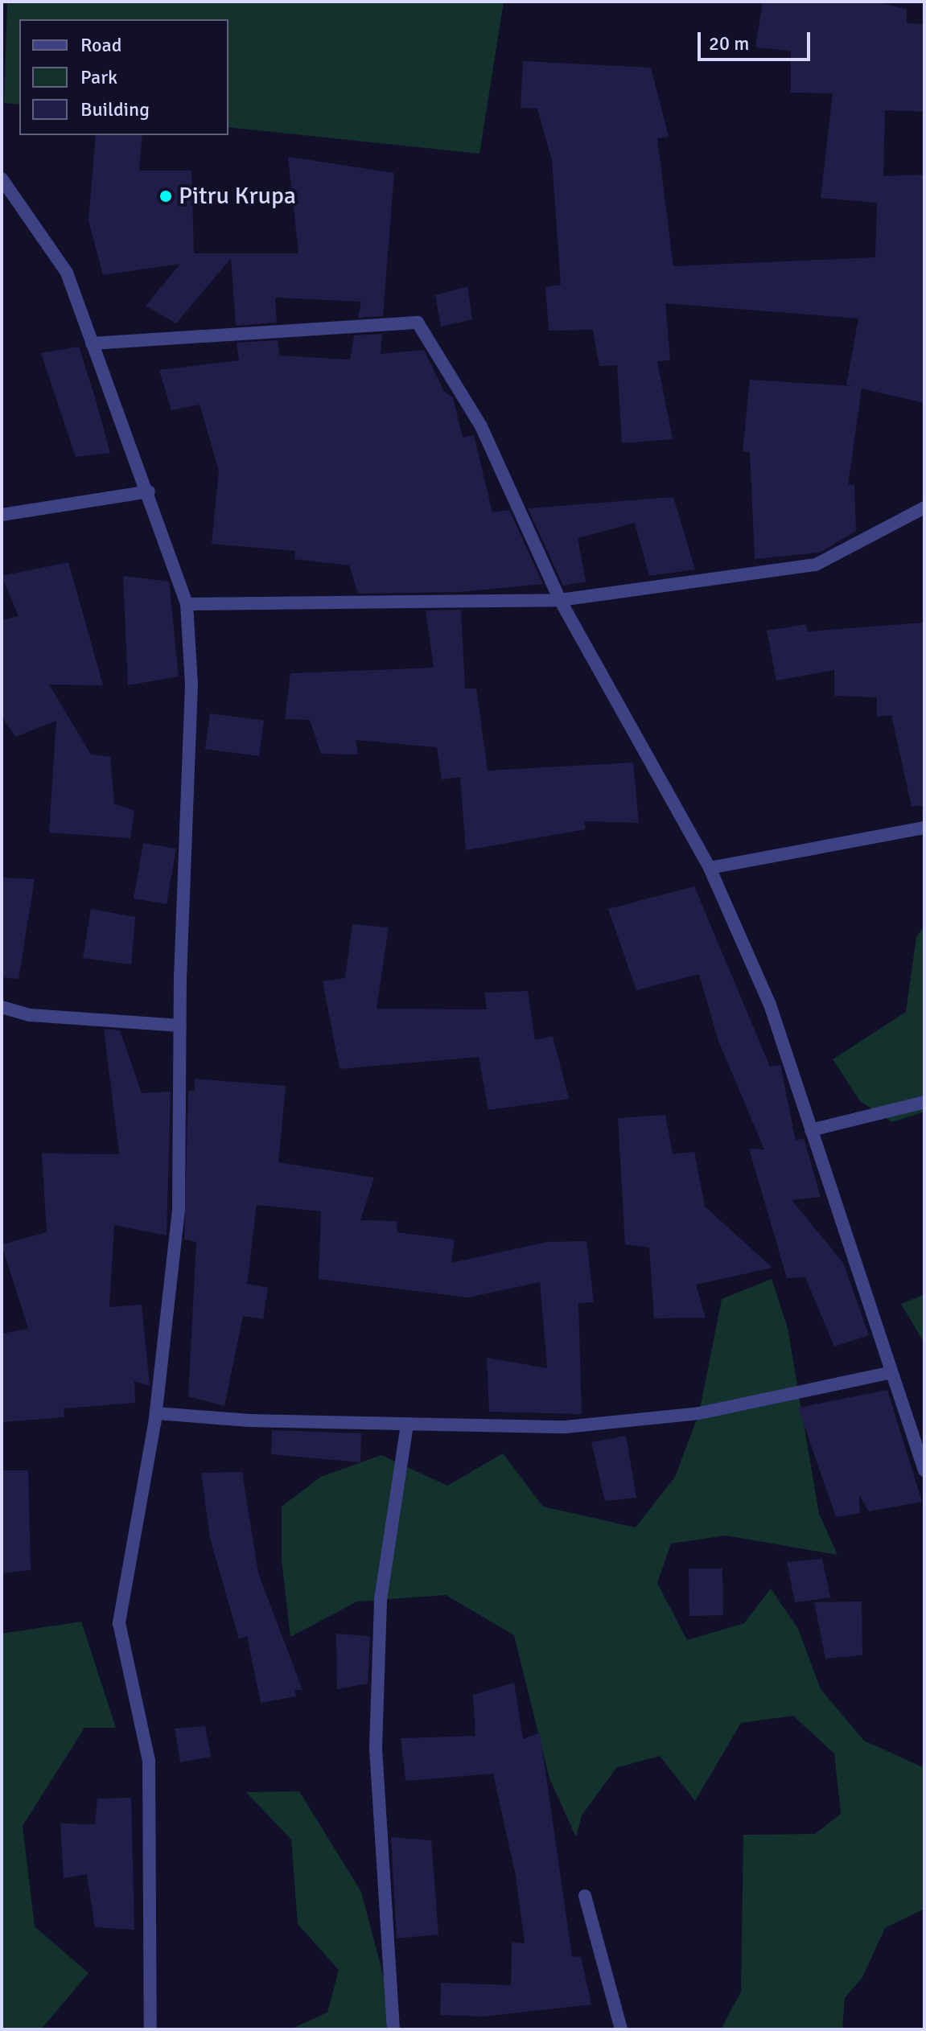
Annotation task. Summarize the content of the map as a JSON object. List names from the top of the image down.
{
  "places": ["Pitru Krupa"],
  "legend": ["Road", "Park", "Building"],
  "scale_bar": "20 m"
}
